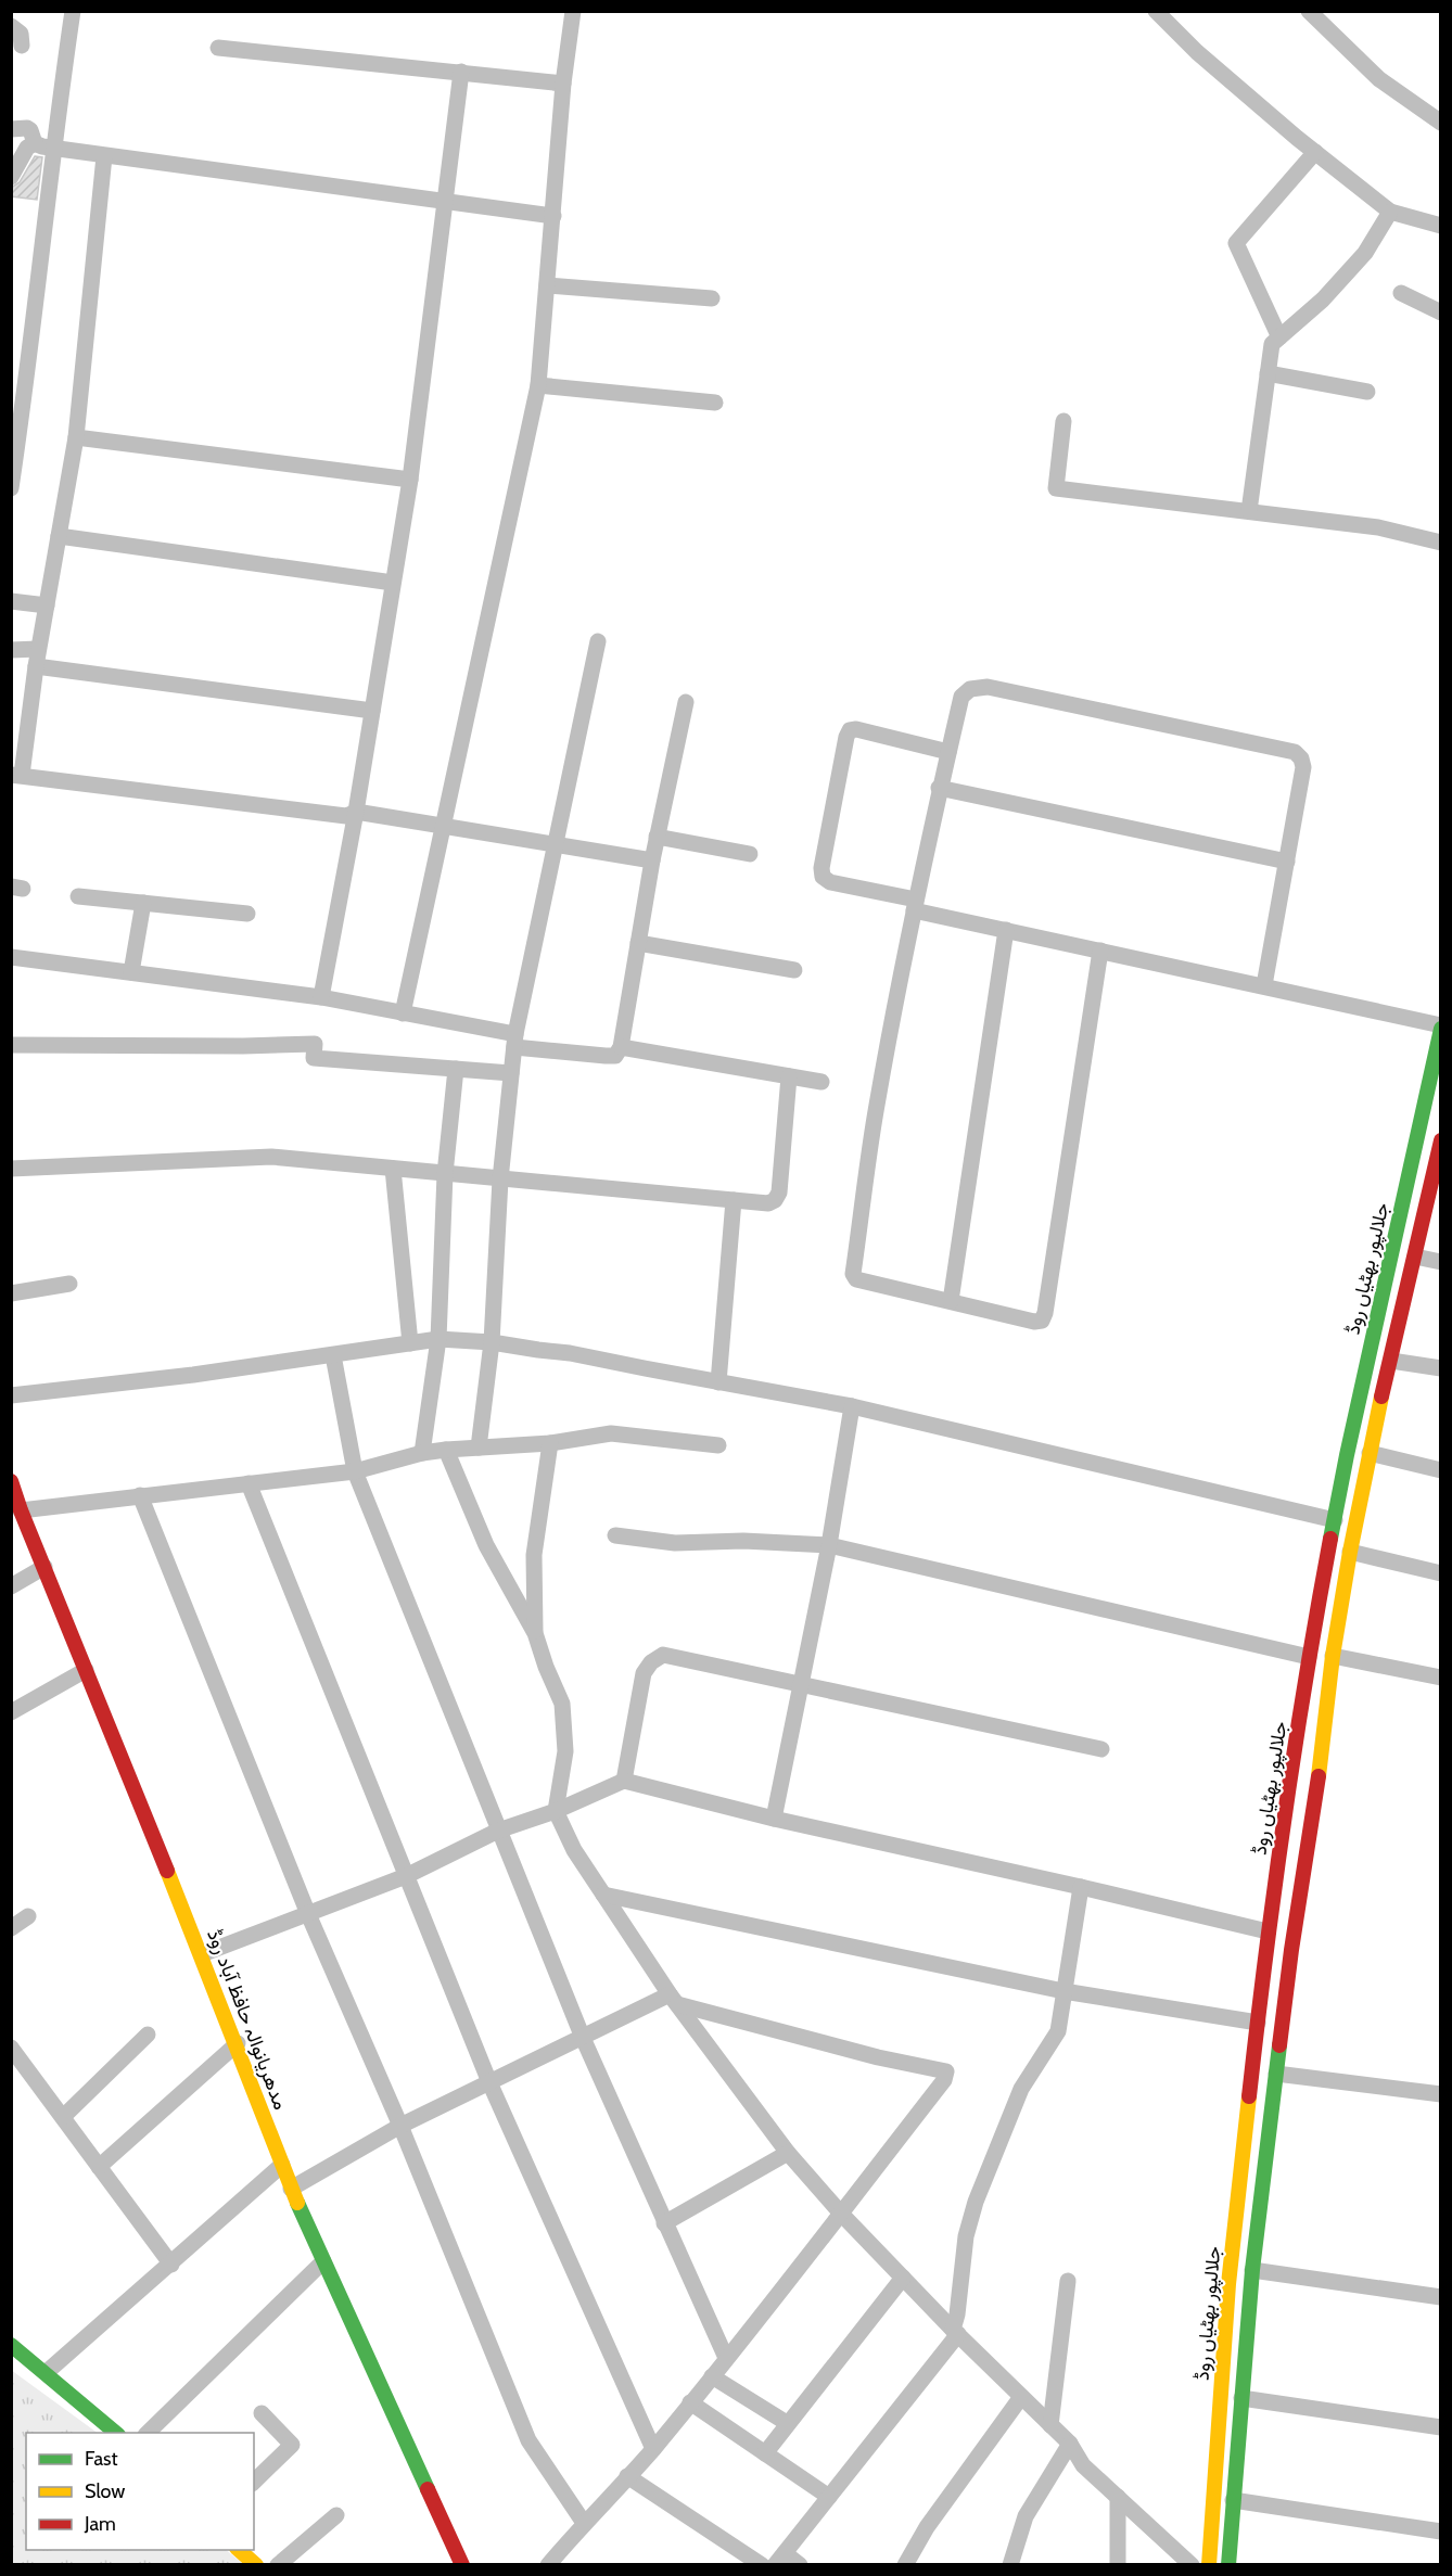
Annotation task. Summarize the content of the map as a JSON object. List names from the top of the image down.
{
  "streets": {
    "main road": ["جلالپور بھٹیاں روڈ", "مدھریانوالہ حافظ آباد روڈ"]
  },
  "legend": ["Fast", "Slow", "Jam"]
}
